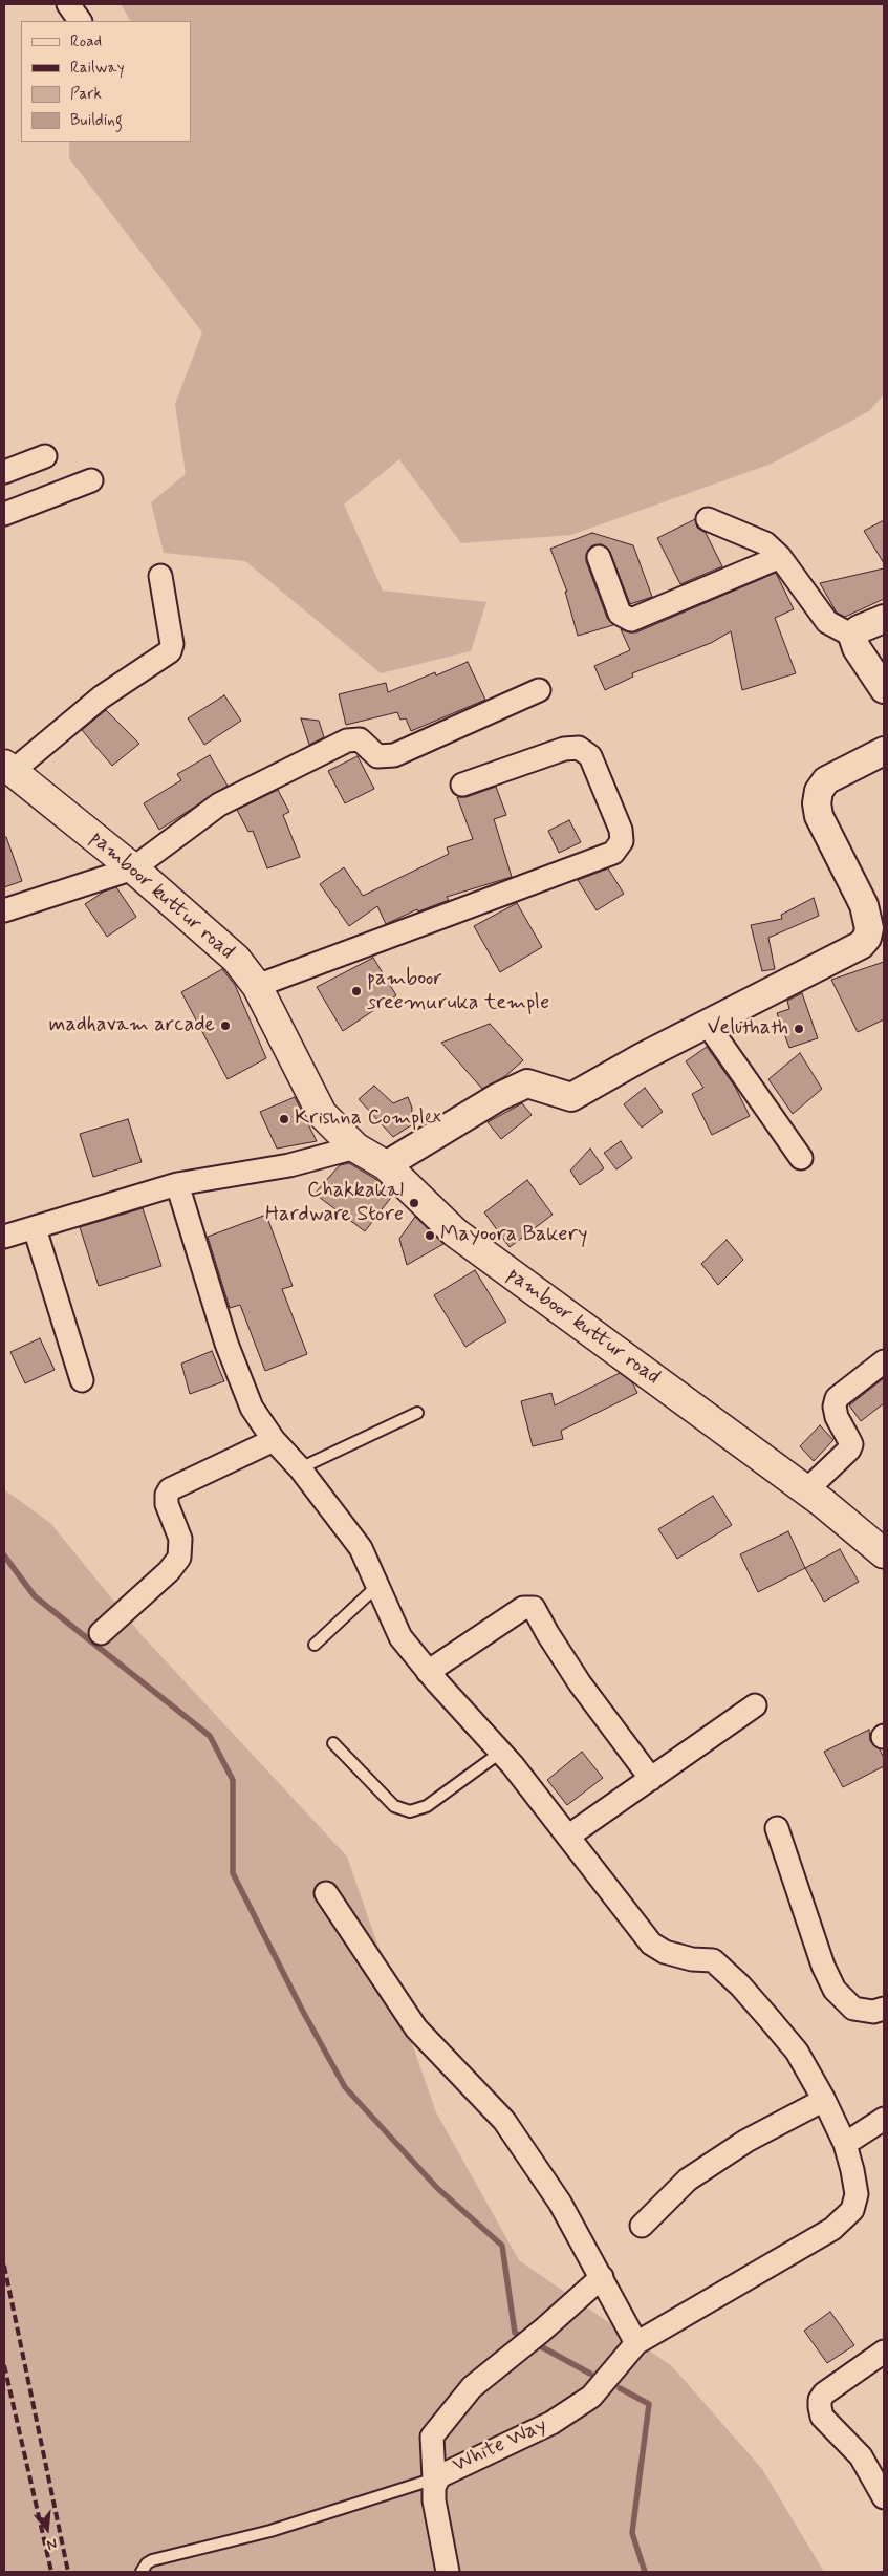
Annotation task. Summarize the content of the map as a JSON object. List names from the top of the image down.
{
  "streets": {
    "main road": ["pamboor kuttur road"],
    "street": ["White Way"]
  },
  "places": [
    "pamboor sreemuruka temple",
    "madhavam arcade",
    "Veluthath",
    "Krishna Complex",
    "Chakkakal Hardware Store",
    "Mayoora Bakery"
  ],
  "legend": [
    "Road",
    "Railway",
    "Park",
    "Building"
  ],
  "north": "bottom"
}
